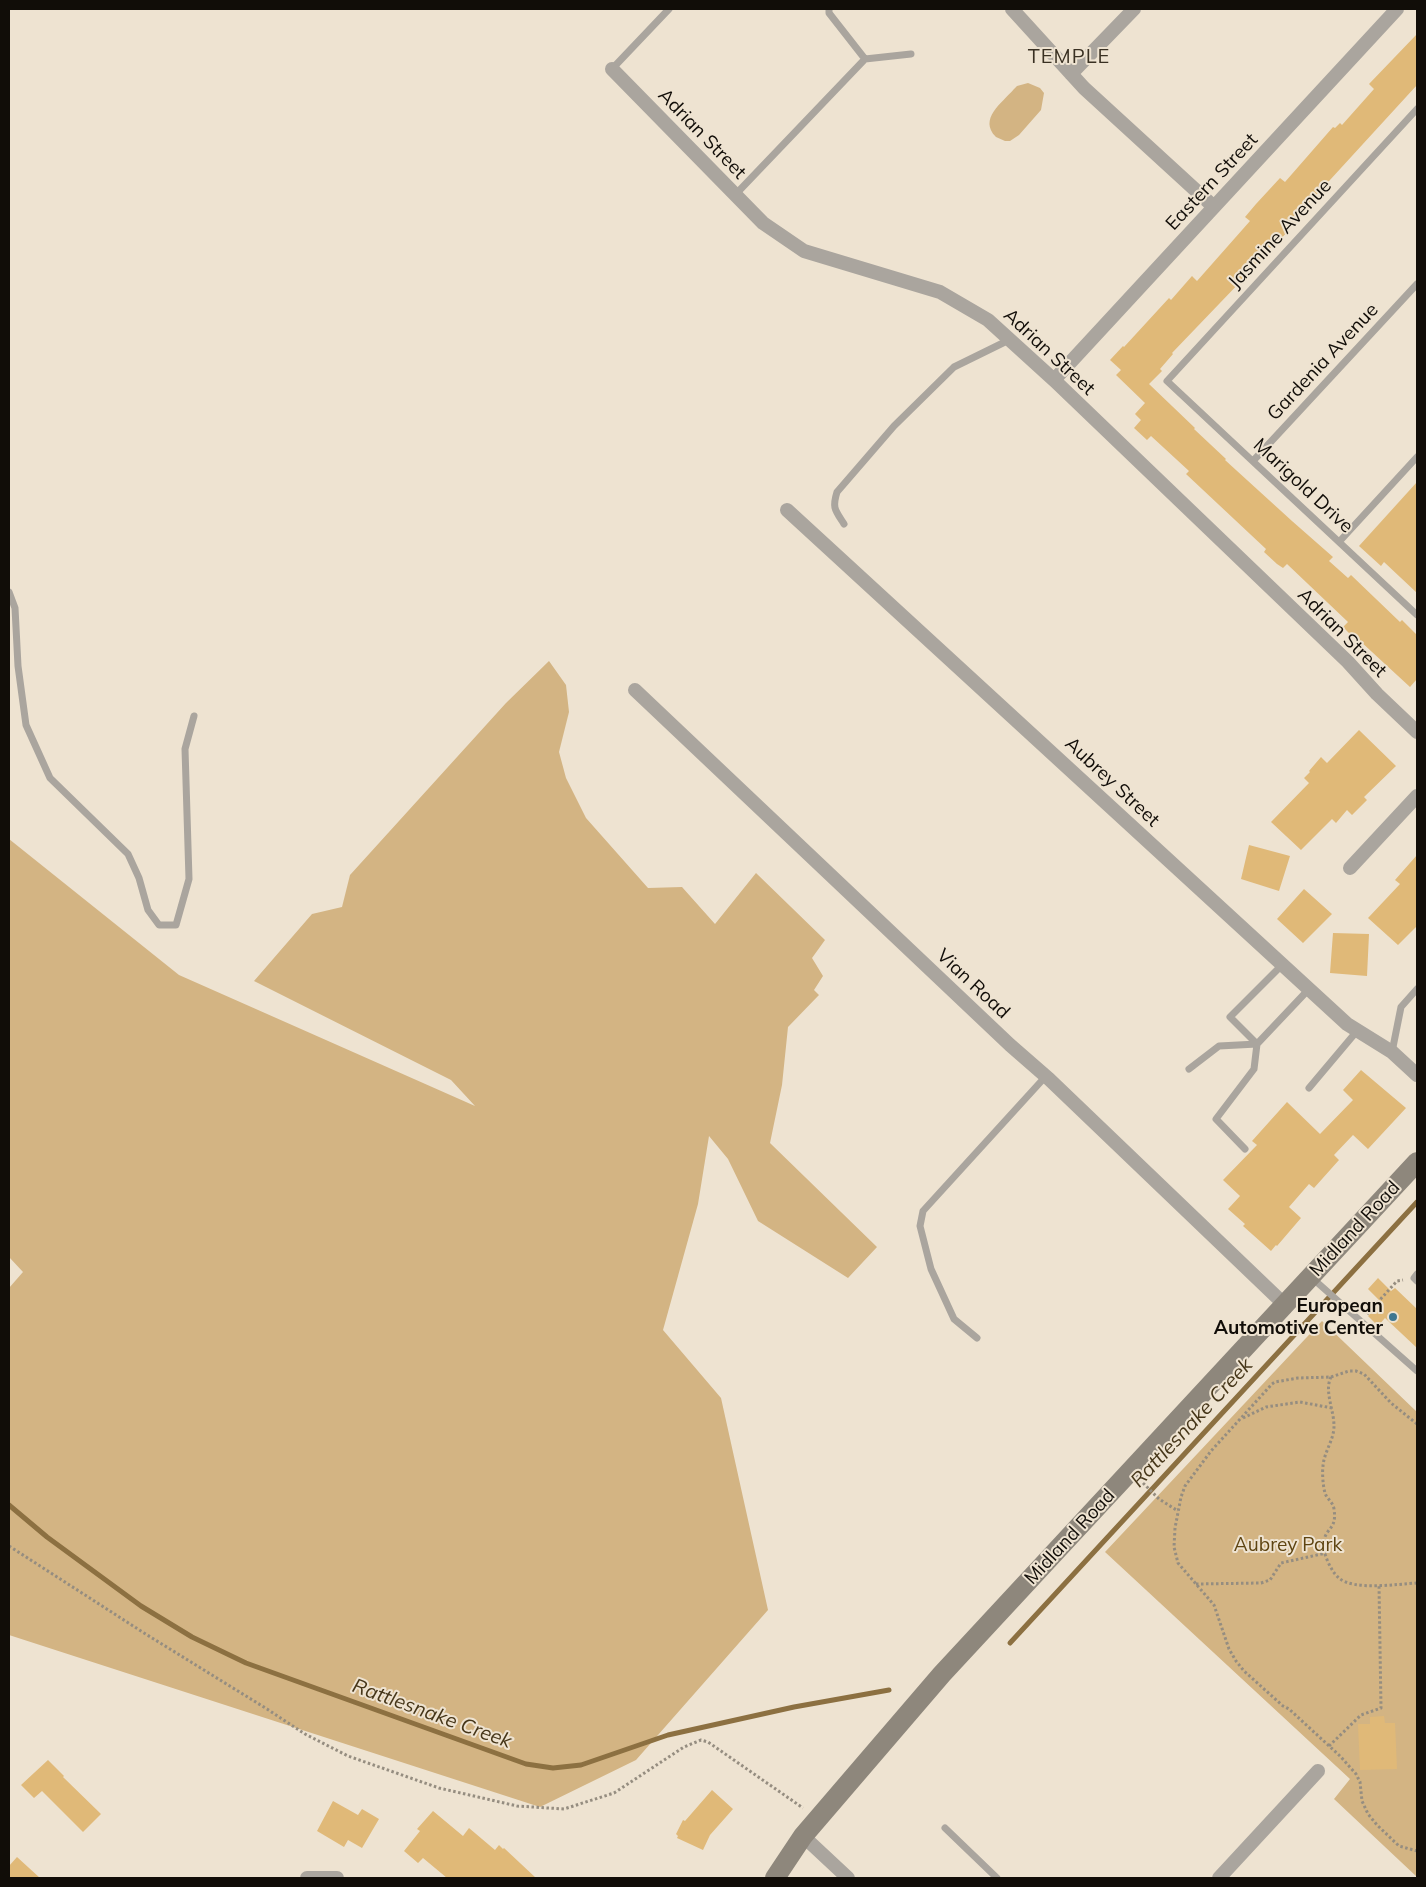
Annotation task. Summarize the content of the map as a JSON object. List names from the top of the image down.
{
  "streets": {
    "main road": ["Midland Road"],
    "street": [
      "Adrian Street",
      "Eastern Street",
      "Aubrey Street",
      "Vian Road"
    ],
    "lane": ["Jasmine Avenue", "Gardenia Avenue", "Marigold Drive"]
  },
  "crossings": [
    ["Adrian Street", "Eastern Street"],
    ["Jasmine Avenue", "Marigold Drive"],
    ["Gardenia Avenue", "Marigold Drive"],
    ["Vian Road", "Midland Road"]
  ],
  "districts": ["TEMPLE"],
  "water": ["Rattlesnake Creek"],
  "parks": ["Aubrey Park"],
  "places": ["European Automotive Center"]
}
